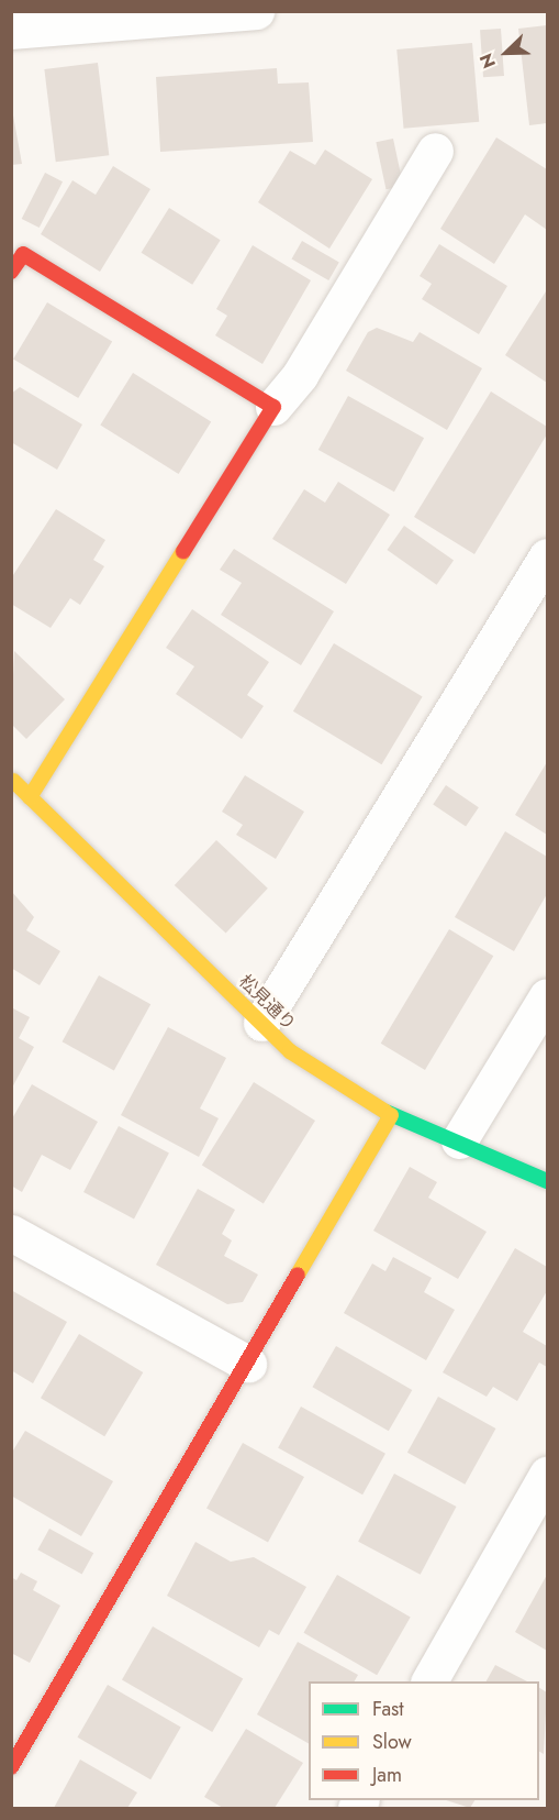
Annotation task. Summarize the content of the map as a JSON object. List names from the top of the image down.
{
  "streets": {
    "street": ["松見通り"]
  },
  "legend": ["Fast", "Slow", "Jam"],
  "north": "bottom left"
}
